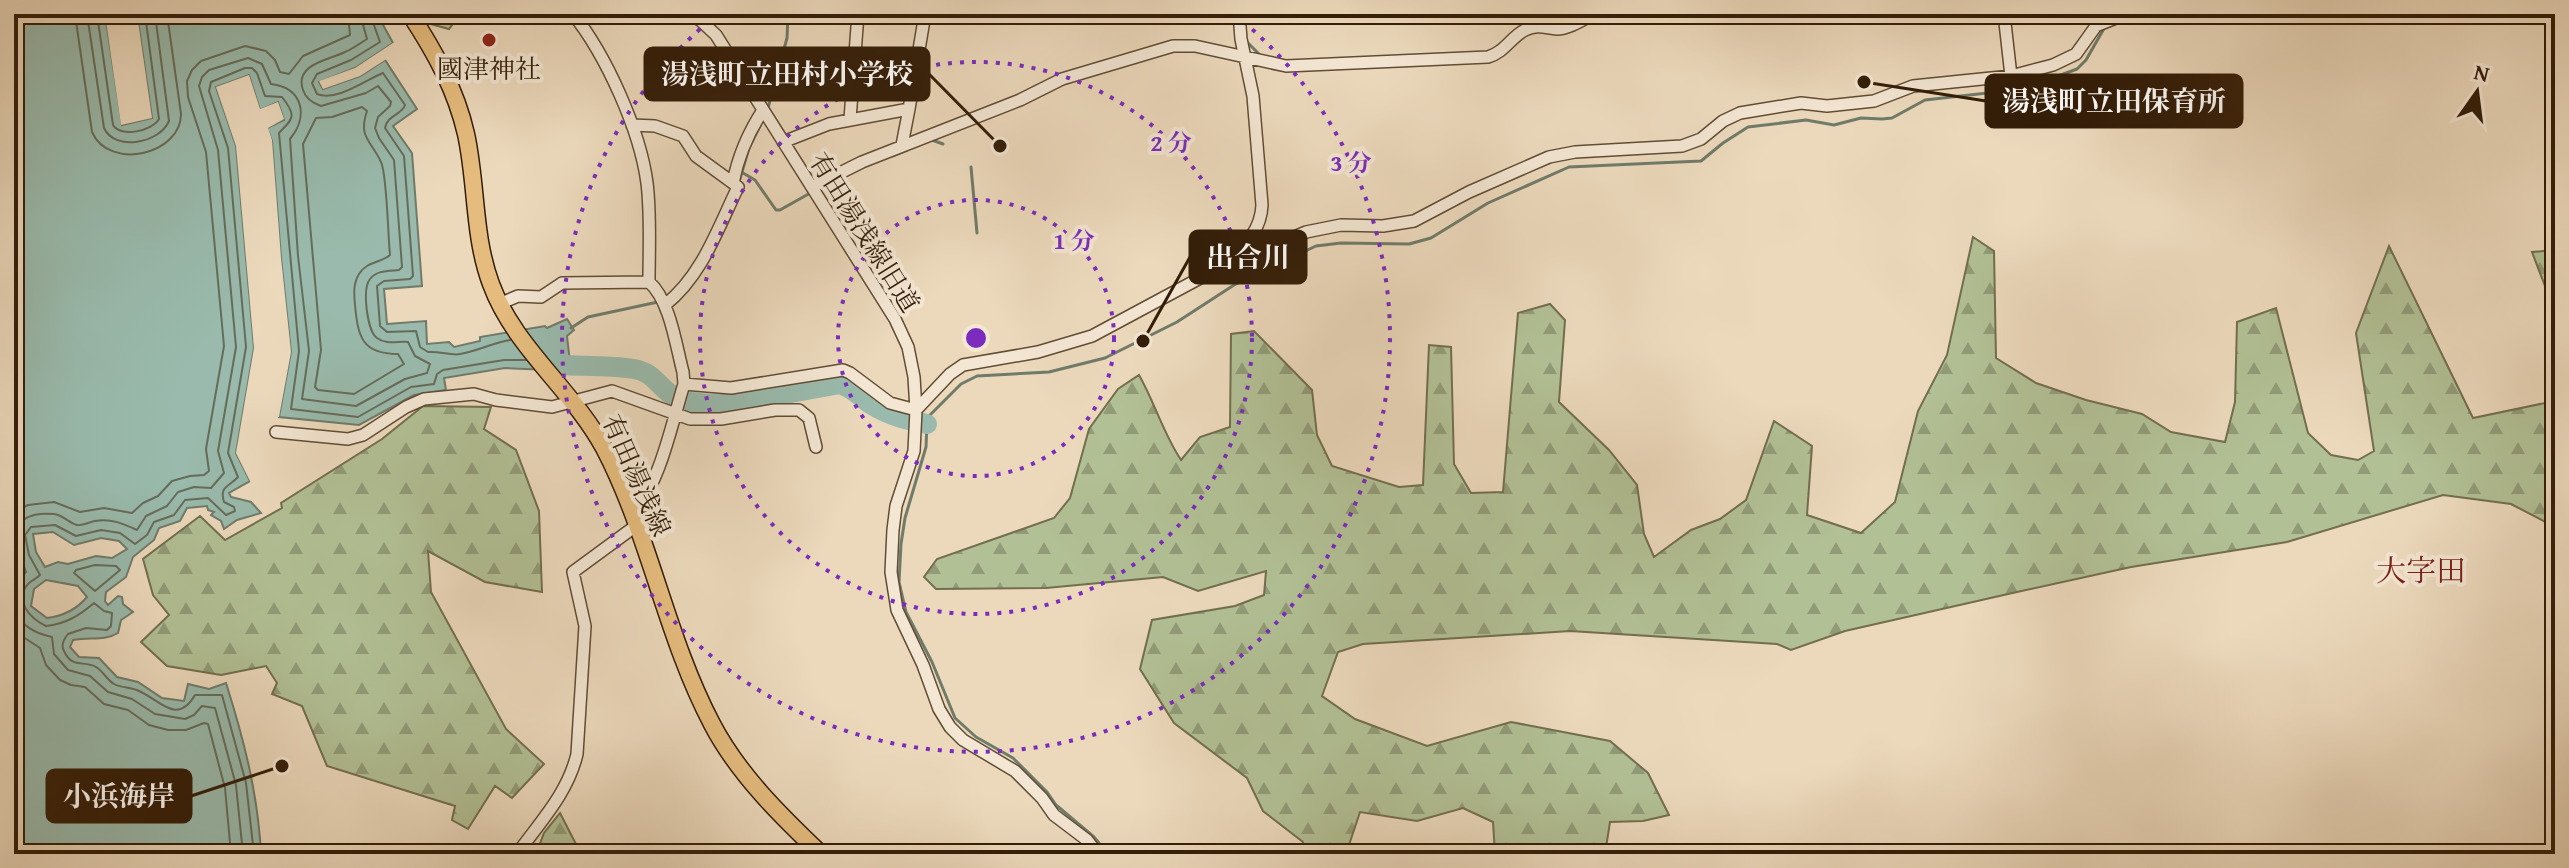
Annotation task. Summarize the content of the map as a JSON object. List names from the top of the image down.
{
  "streets": {
    "main road": ["有田湯浅線"],
    "street": ["有田湯浅線旧道"]
  },
  "districts": ["大字田"],
  "places": [
    "國津神社",
    "湯浅町立田保育所",
    "湯浅町立田村小学校",
    "出合川",
    "小浜海岸"
  ],
  "north": "top",
  "rings": ["2 分", "3 分", "1 分"]
}
